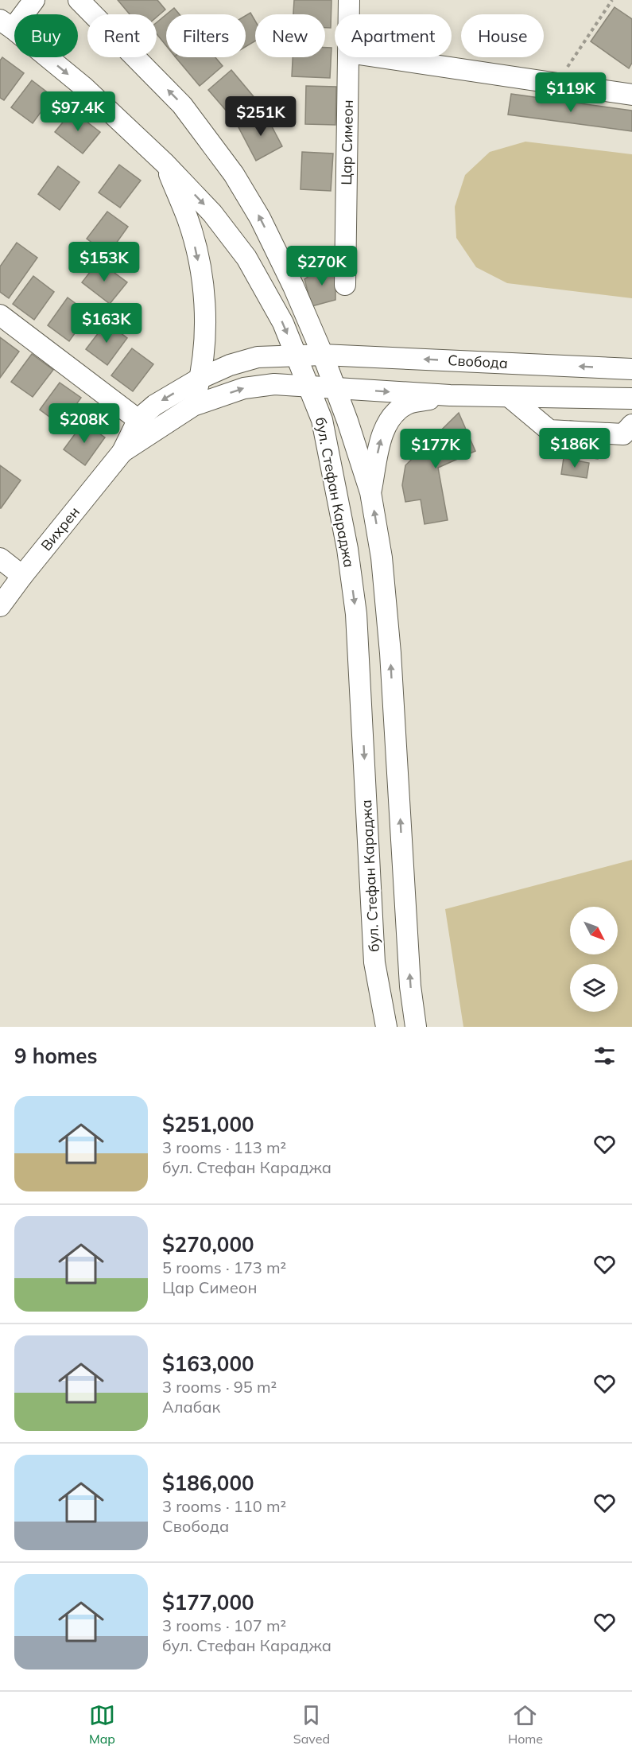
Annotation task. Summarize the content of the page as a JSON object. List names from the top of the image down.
{
  "streets": {
    "street": [
      "Цар Симеон",
      "Свобода",
      "бул. Стефан Караджа",
      "Вихрен"
    ]
  },
  "crossings": [
    ["Свобода", "бул. Стефан Караджа"],
    ["Свобода", "Вихрен"]
  ],
  "north": "bottom right",
  "page": {
    "chip": [
      "Buy",
      "Rent",
      "Filters",
      "New",
      "Apartment",
      "House"
    ],
    "price": [
      "$119K",
      "$97.4K",
      "$251K",
      "$153K",
      "$270K",
      "$163K",
      "$208K",
      "$186K",
      "$177K"
    ],
    "heading": "9 homes",
    "list": [
      {
        "name": "$251,000",
        "note": "3 rooms · 113 m² · бул. Стефан Караджа"
      },
      {
        "name": "$270,000",
        "note": "5 rooms · 173 m² · Цар Симеон"
      },
      {
        "name": "$163,000",
        "note": "3 rooms · 95 m² · Алабак"
      },
      {
        "name": "$186,000",
        "note": "3 rooms · 110 m² · Свобода"
      },
      {
        "name": "$177,000",
        "note": "3 rooms · 107 m² · бул. Стефан Караджа"
      }
    ],
    "tabs": ["Map", "Saved", "Home"]
  }
}
